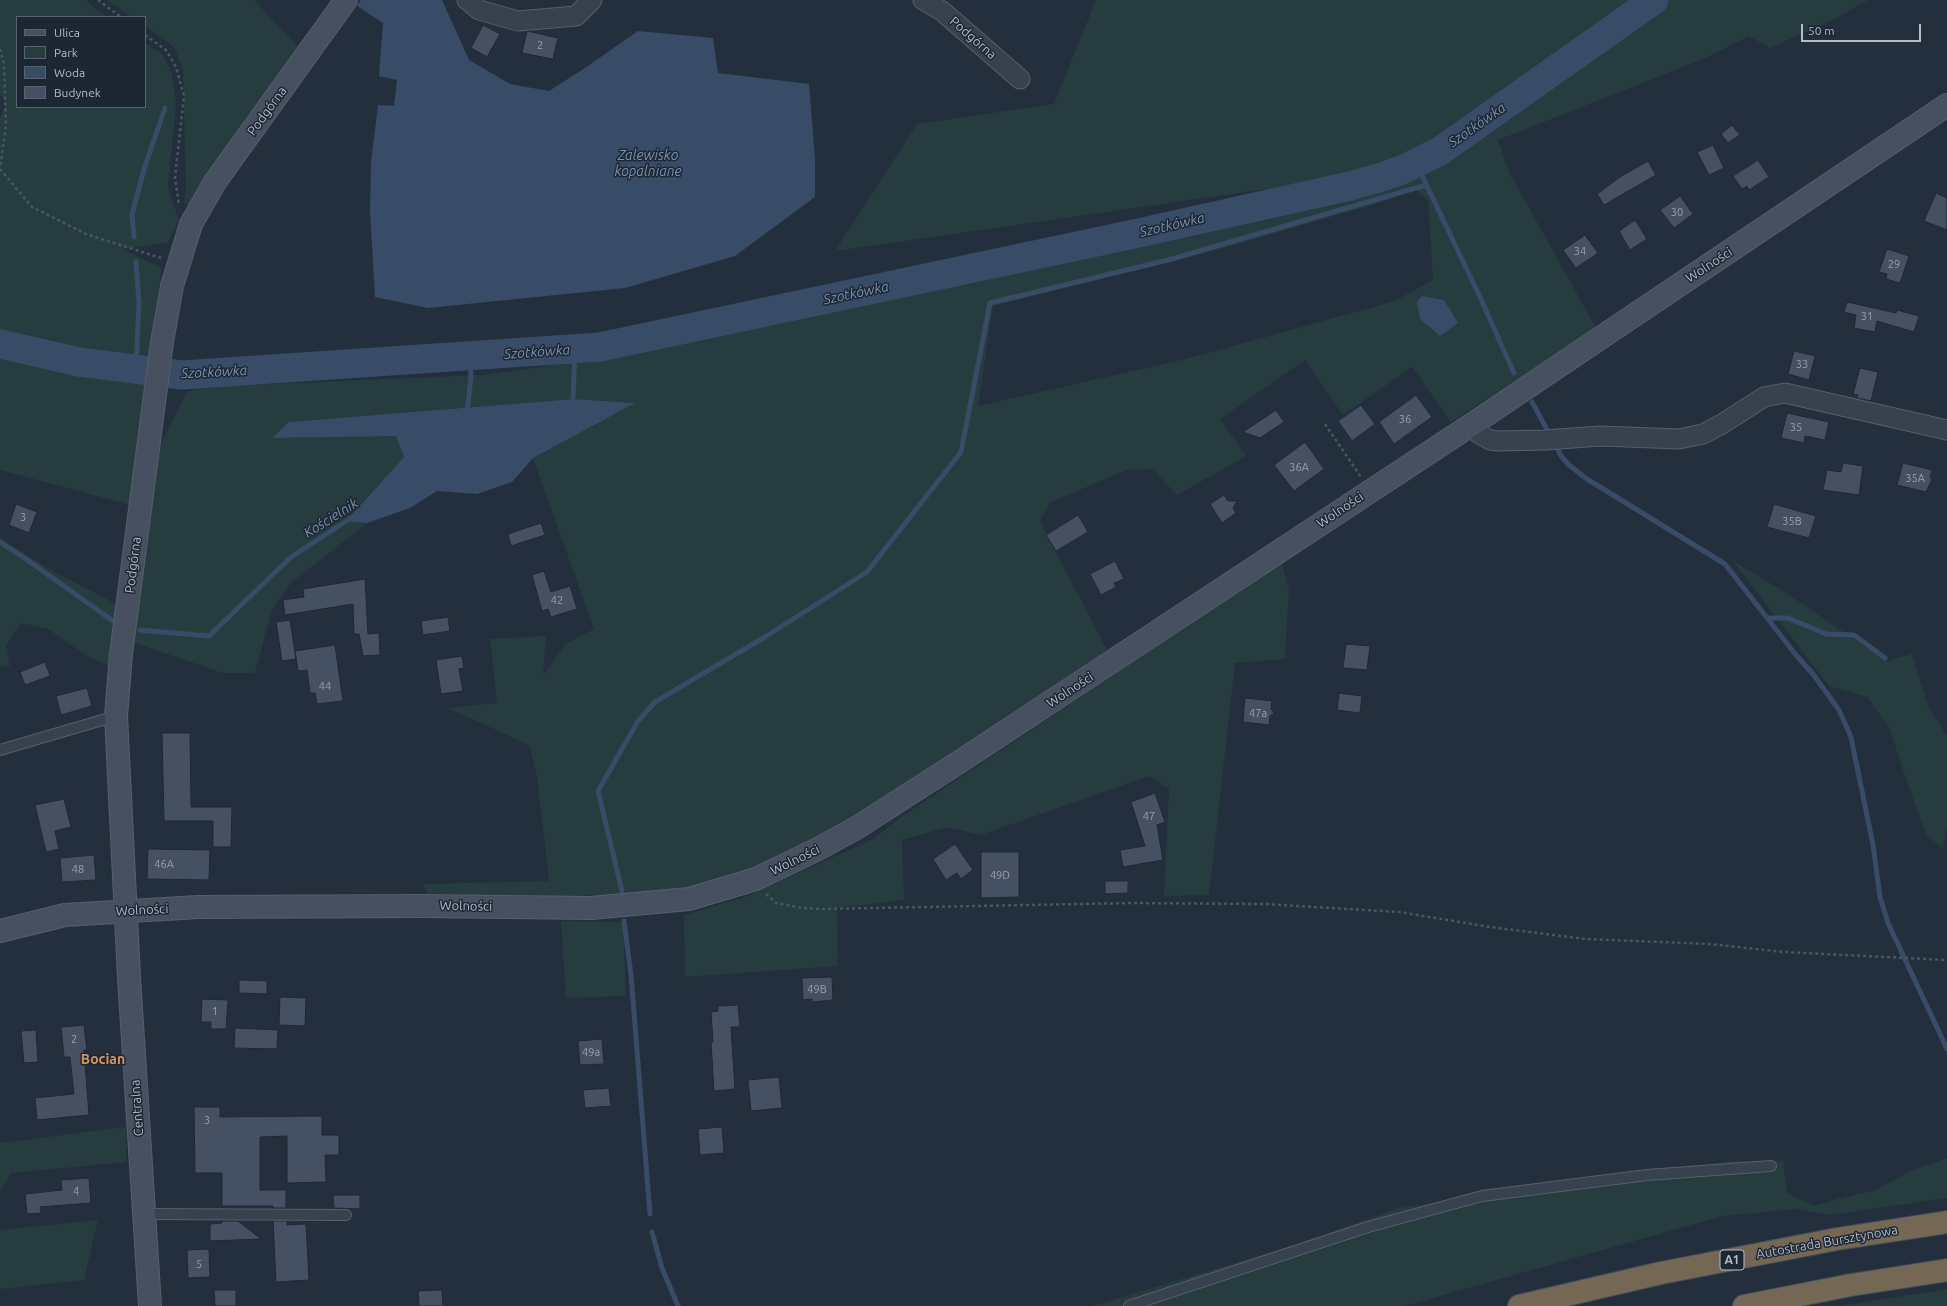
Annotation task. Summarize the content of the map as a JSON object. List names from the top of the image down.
{
  "streets": {
    "highway": ["Autostrada Bursztynowa", "A1"],
    "main road": ["Podgórna", "Wolności", "Centralna"]
  },
  "crossings": [
    ["Podgórna", "Wolności"],
    ["Podgórna", "Centralna"],
    ["Wolności", "Centralna"]
  ],
  "districts": ["Bocian"],
  "water": ["Szotkówka", "Zalewisko kopalniane", "Kościelnik"],
  "house_numbers": [
    "2",
    "30",
    "34",
    "29",
    "31",
    "33",
    "36",
    "35",
    "36A",
    "35A",
    "3",
    "35B",
    "42",
    "44",
    "47a",
    "47",
    "46A",
    "48",
    "49D",
    "49B",
    "1",
    "2",
    "49a",
    "3",
    "4",
    "5"
  ],
  "legend": [
    "Ulica",
    "Park",
    "Woda",
    "Budynek"
  ],
  "scale_bar": "50 m"
}
